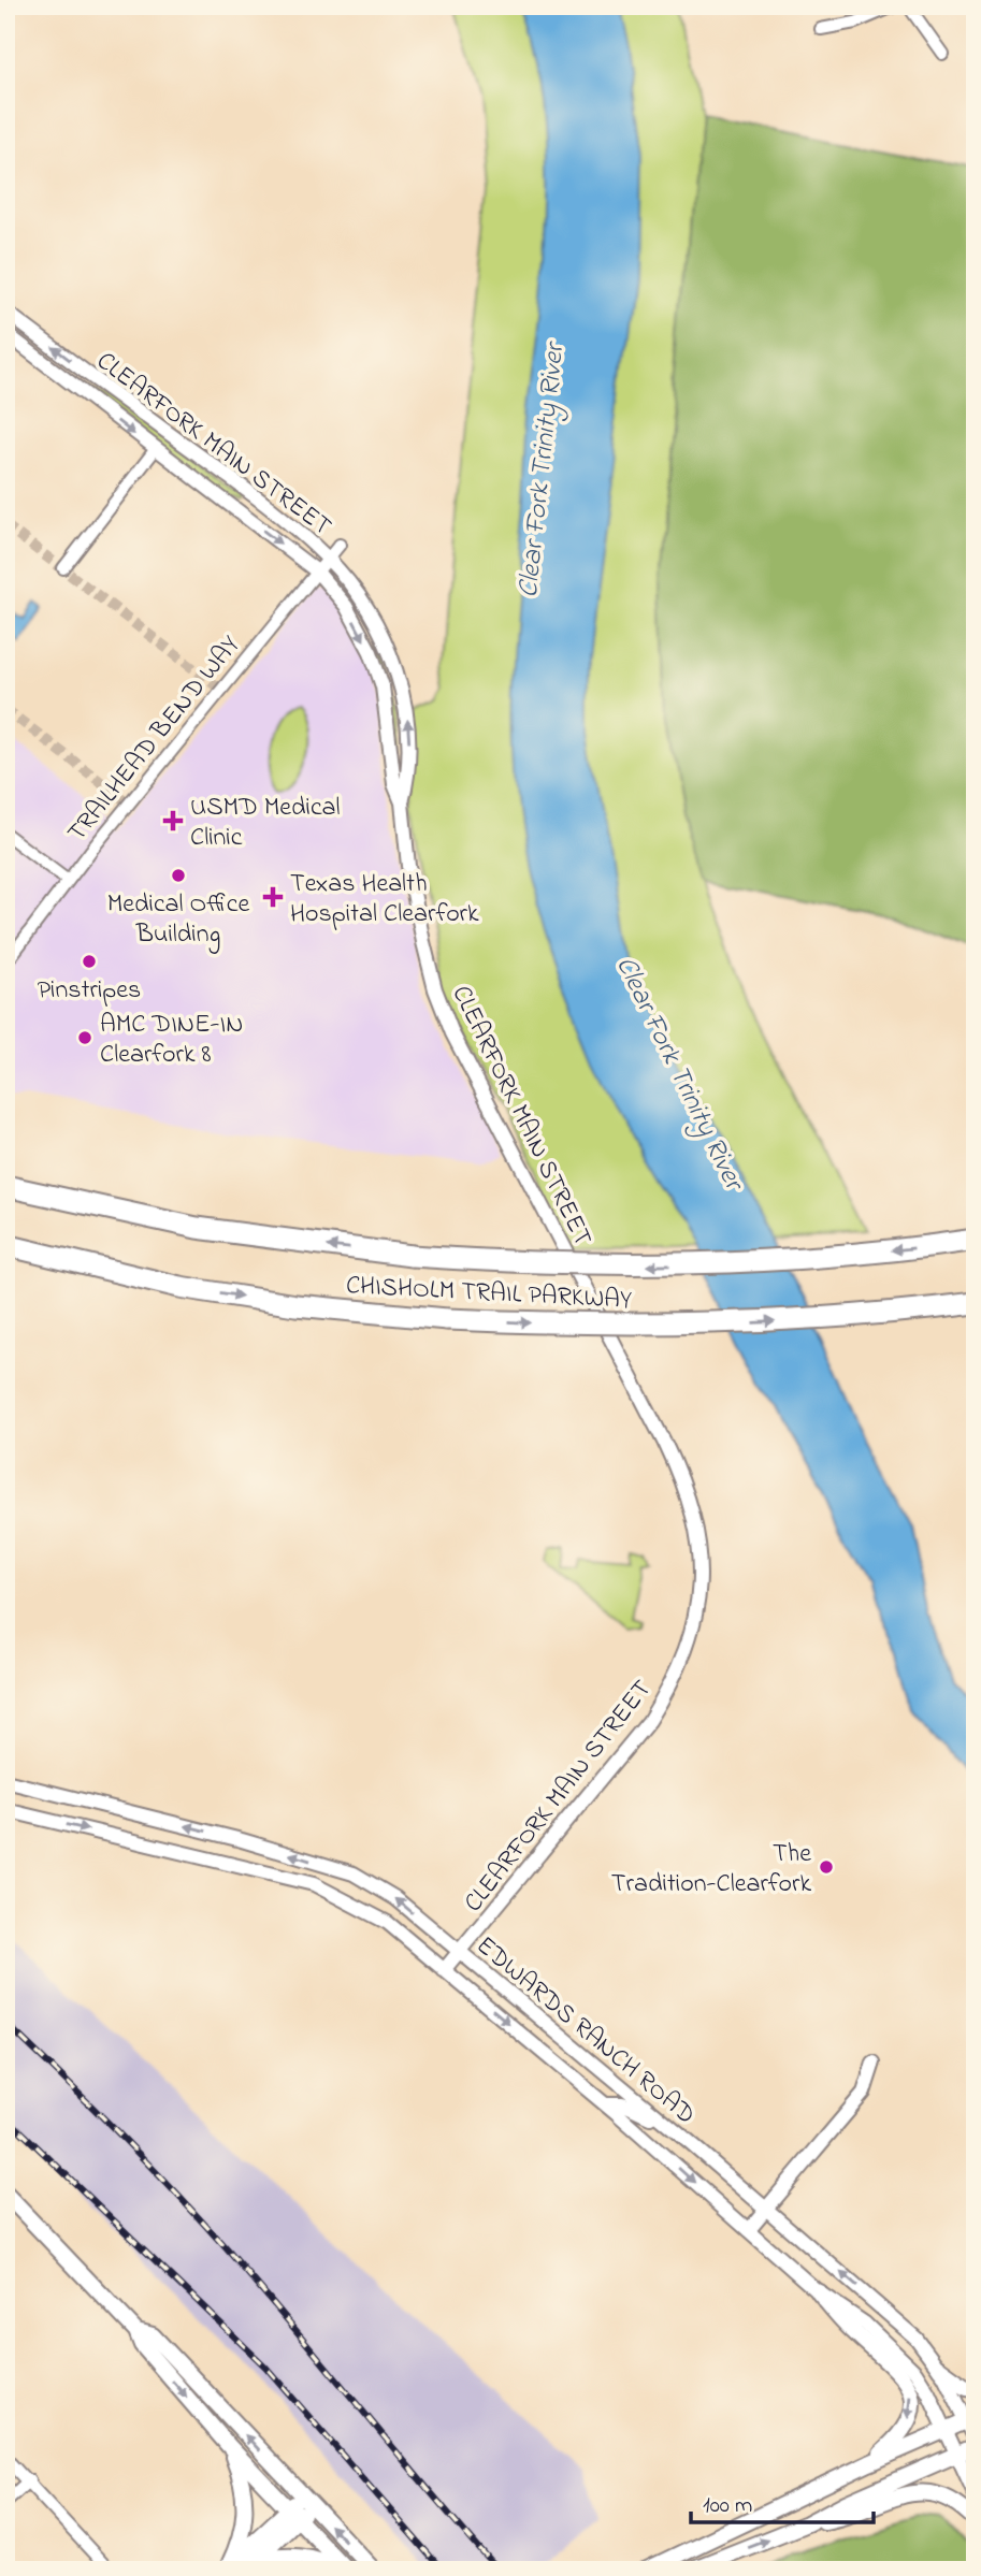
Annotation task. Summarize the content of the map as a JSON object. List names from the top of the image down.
{
  "streets": {
    "highway": ["CHISHOLM TRAIL PARKWAY"],
    "street": ["CLEARFORK MAIN STREET", "TRAILHEAD BEND WAY", "EDWARDS RANCH ROAD"]
  },
  "crossings": [
    ["CLEARFORK MAIN STREET", "TRAILHEAD BEND WAY"],
    ["CLEARFORK MAIN STREET", "EDWARDS RANCH ROAD"]
  ],
  "water": ["Clear Fork Trinity River"],
  "places": {
    "health": ["USMD Medical Clinic", "Texas Health Hospital Clearfork"],
    "other": [
      "Medical Office Building",
      "Pinstripes",
      "AMC DINE-IN Clearfork 8",
      "The Tradition-Clearfork"
    ]
  },
  "scale_bar": "100 m"
}
